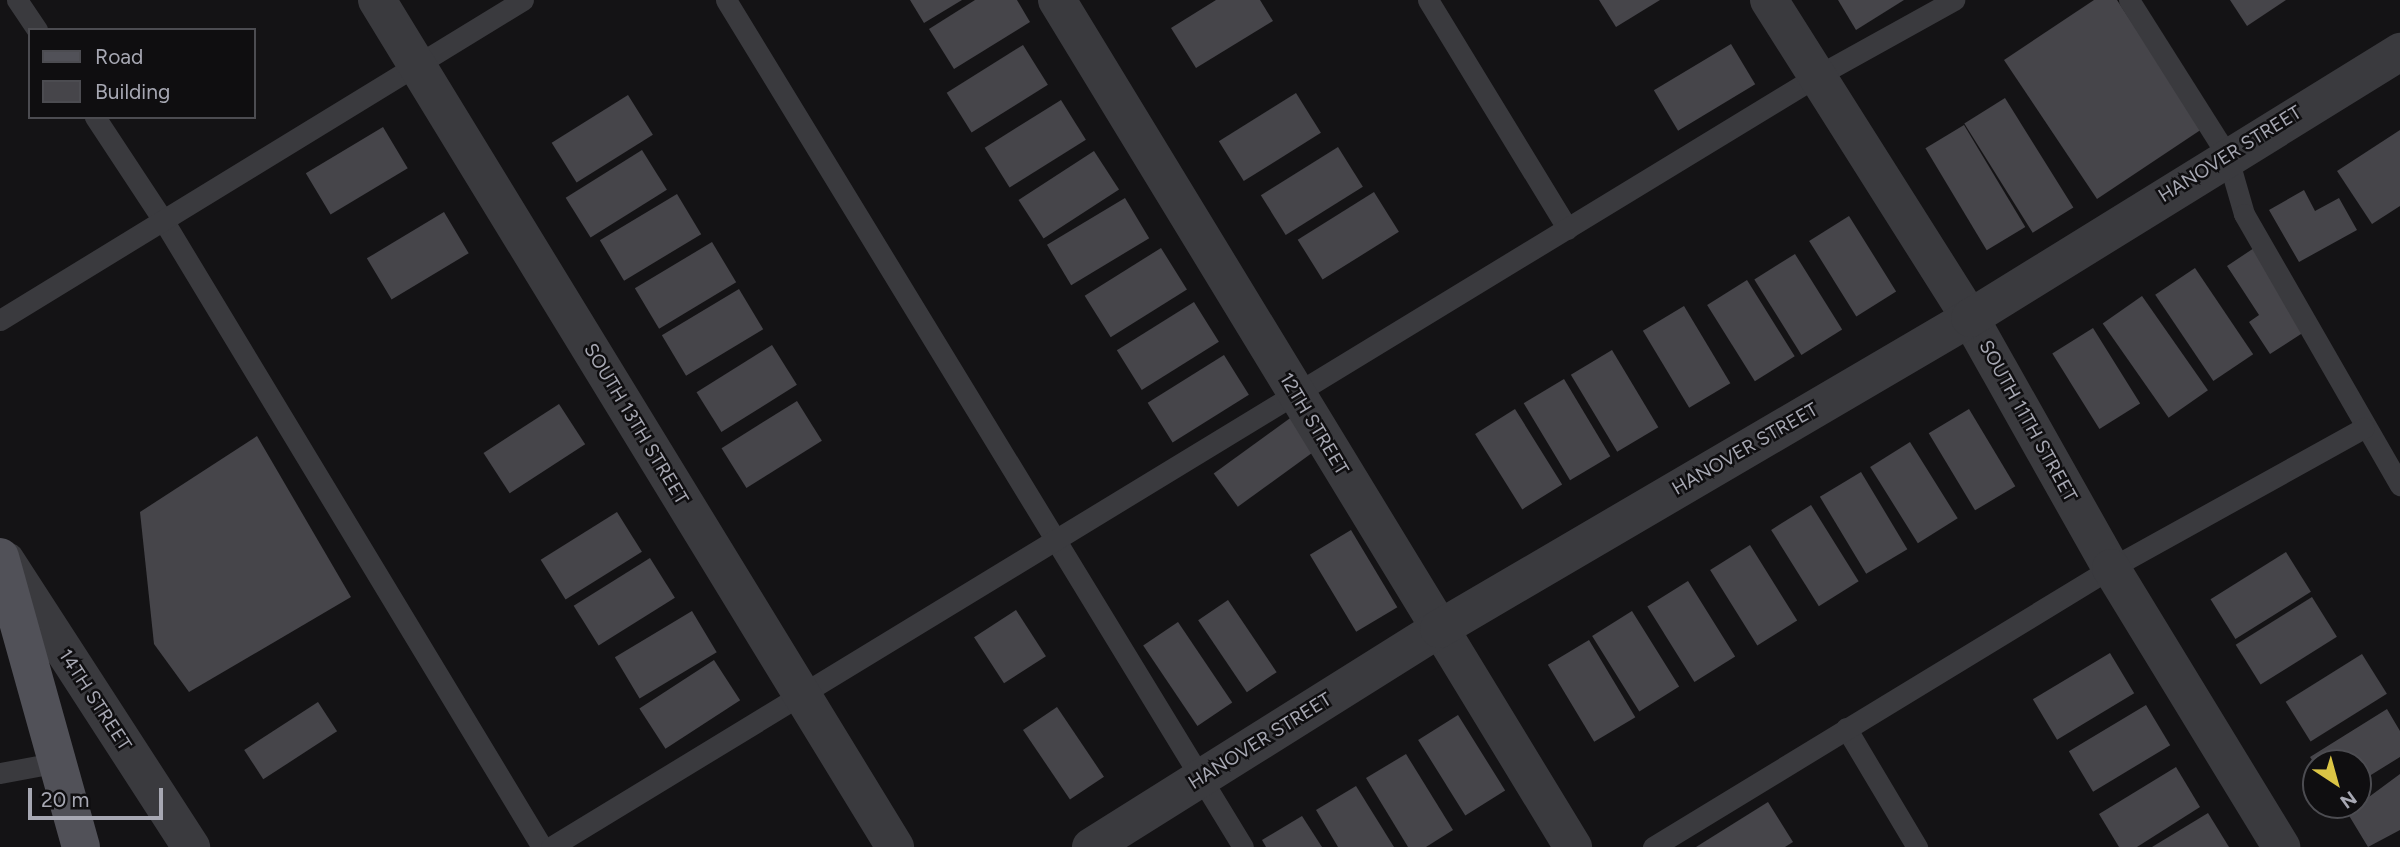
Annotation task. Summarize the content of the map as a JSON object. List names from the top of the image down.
{
  "streets": {
    "street": [
      "HANOVER STREET",
      "SOUTH 11TH STREET",
      "SOUTH 13TH STREET",
      "12TH STREET",
      "14TH STREET"
    ]
  },
  "crossings": [
    ["HANOVER STREET", "SOUTH 11TH STREET"],
    ["HANOVER STREET", "12TH STREET"]
  ],
  "legend": ["Road", "Building"],
  "scale_bar": "20 m",
  "north": "bottom right"
}
